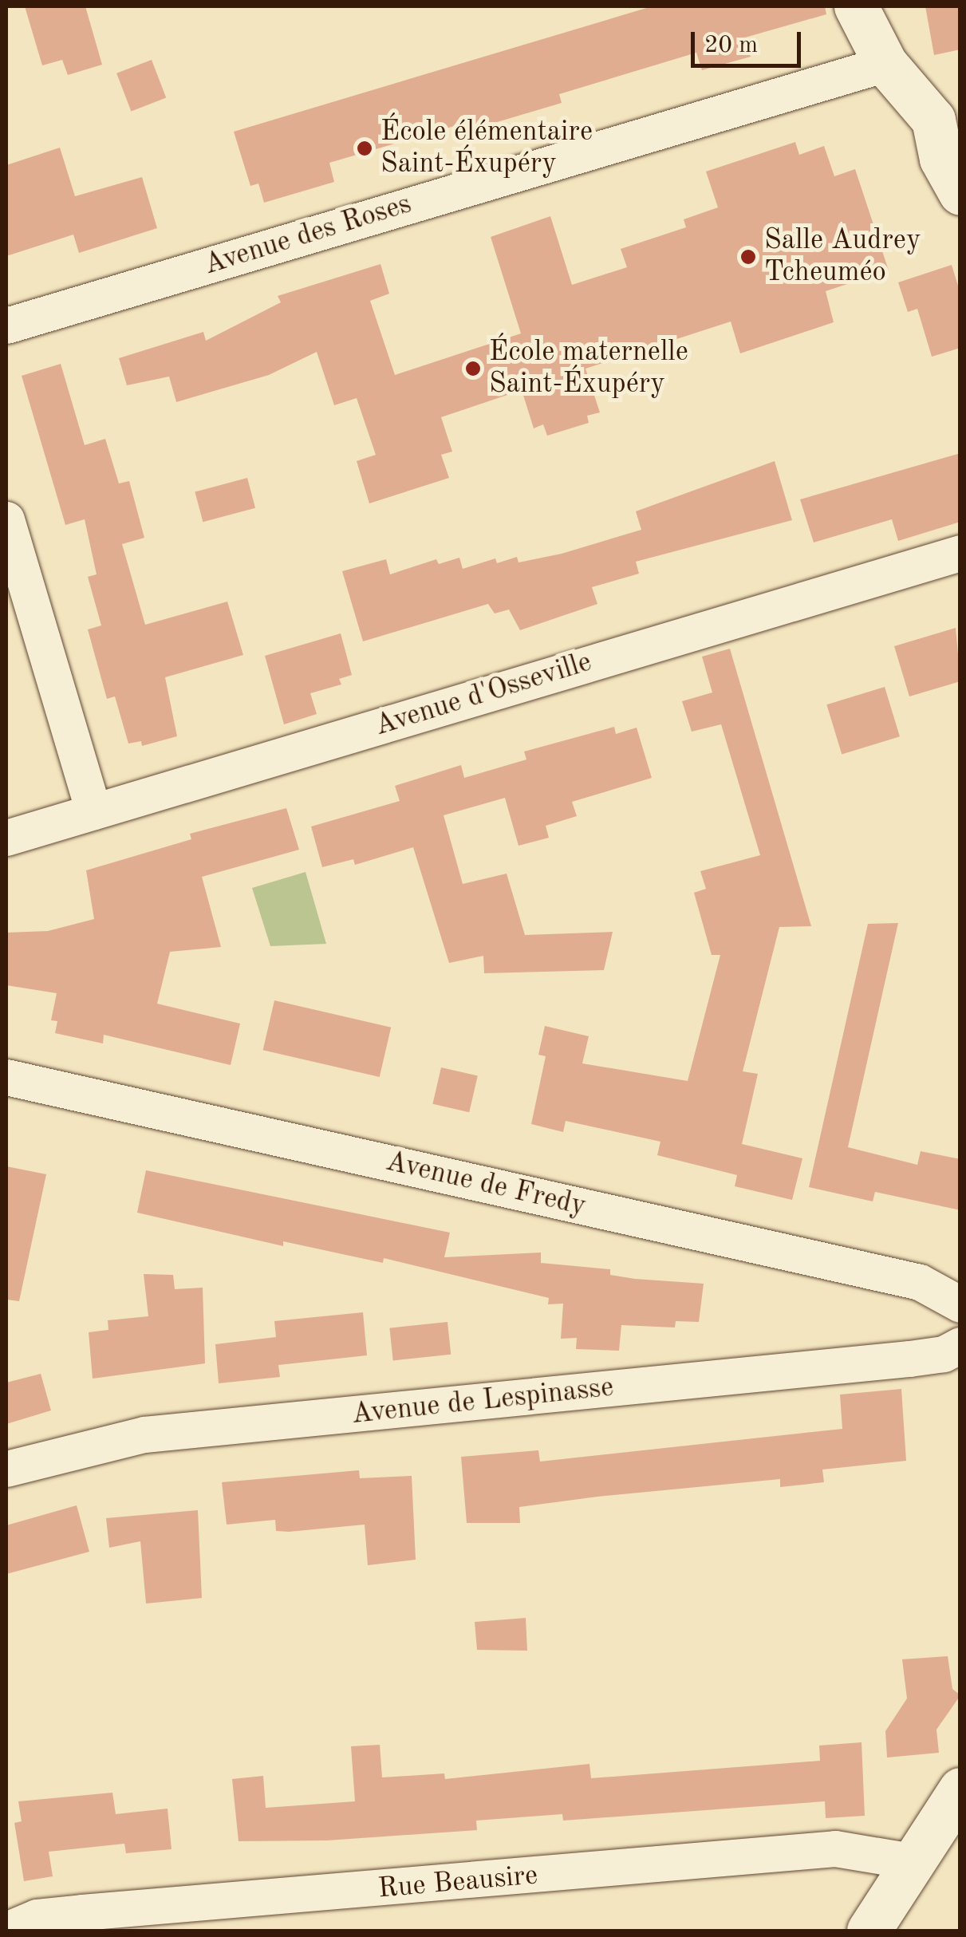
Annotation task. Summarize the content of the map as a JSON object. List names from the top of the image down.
{
  "streets": {
    "street": [
      "Avenue des Roses",
      "Avenue d'Osseville",
      "Avenue de Fredy",
      "Avenue de Lespinasse",
      "Rue Beausire"
    ]
  },
  "places": ["École élémentaire Saint-Éxupéry", "Salle Audrey Tcheuméo", "École maternelle Saint-Éxupéry"],
  "scale_bar": "20 m"
}
